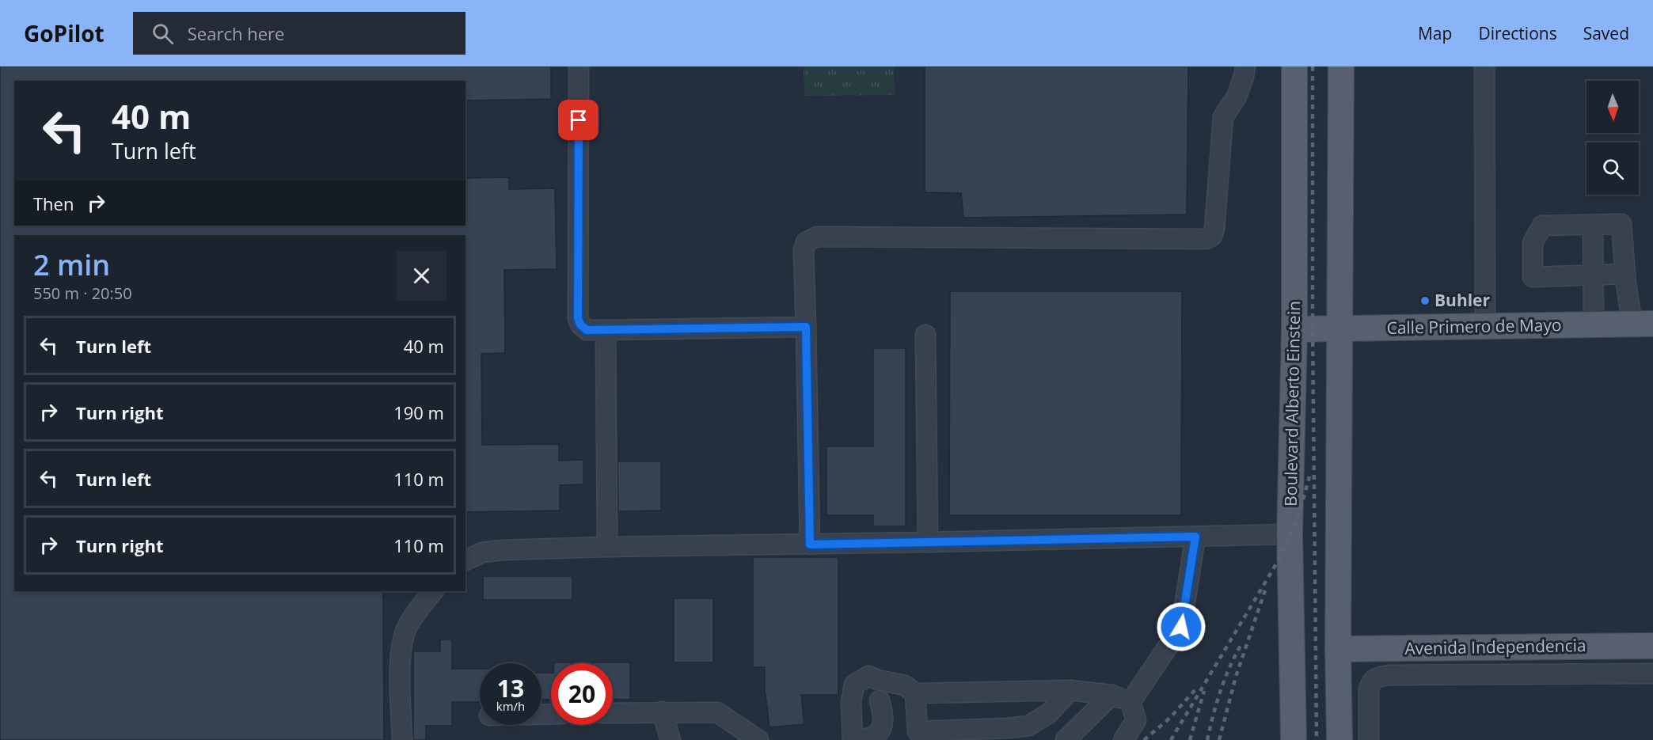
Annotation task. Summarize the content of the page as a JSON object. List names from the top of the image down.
{
  "streets": {
    "main road": ["Calle Primero de Mayo", "Boulevard Alberto Einstein", "Avenida Independencia"]
  },
  "crossings": [
    ["Calle Primero de Mayo", "Boulevard Alberto Einstein"]
  ],
  "places": ["Buhler"],
  "north": "bottom",
  "page": {
    "header": "GoPilot",
    "search": "Search here",
    "nav": ["Map", "Directions", "Saved"],
    "turn": ["40 m", "Turn left"],
    "then": "Then",
    "heading": ["2 min", "550 m · 20:50"],
    "list": [
      {
        "name": "Turn left",
        "value": "40 m"
      },
      {
        "name": "Turn right",
        "value": "190 m"
      },
      {
        "name": "Turn left",
        "value": "110 m"
      },
      {
        "name": "Turn right",
        "value": "110 m"
      }
    ],
    "speed": "13 km/h",
    "limit": "20"
  }
}
